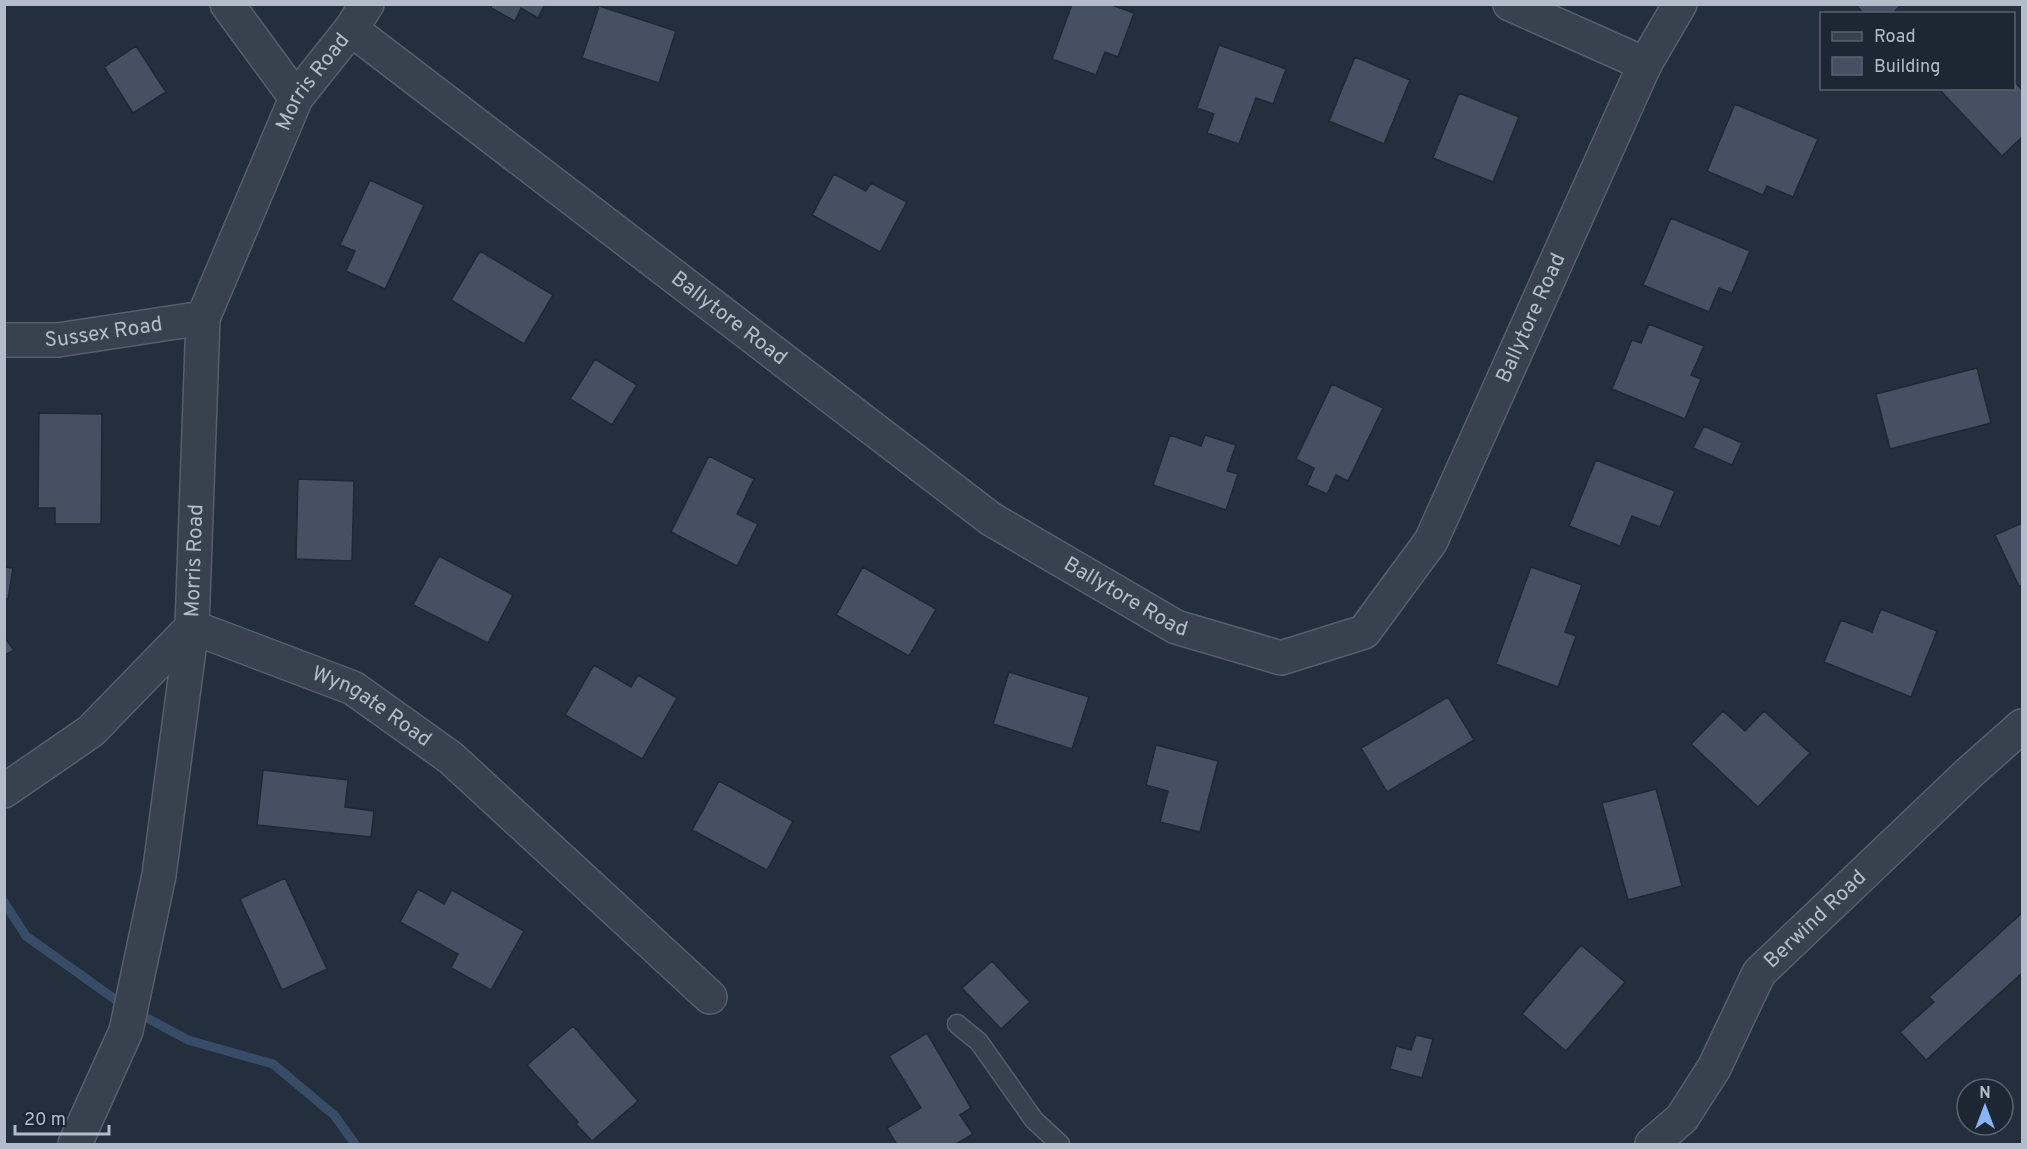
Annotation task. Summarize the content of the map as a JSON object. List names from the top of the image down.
{
  "streets": {
    "street": [
      "Morris Road",
      "Ballytore Road",
      "Sussex Road",
      "Wyngate Road",
      "Berwind Road"
    ]
  },
  "crossings": [
    ["Morris Road", "Ballytore Road"],
    ["Morris Road", "Sussex Road"],
    ["Morris Road", "Wyngate Road"]
  ],
  "legend": ["Road", "Building"],
  "scale_bar": "20 m",
  "north": "top"
}
